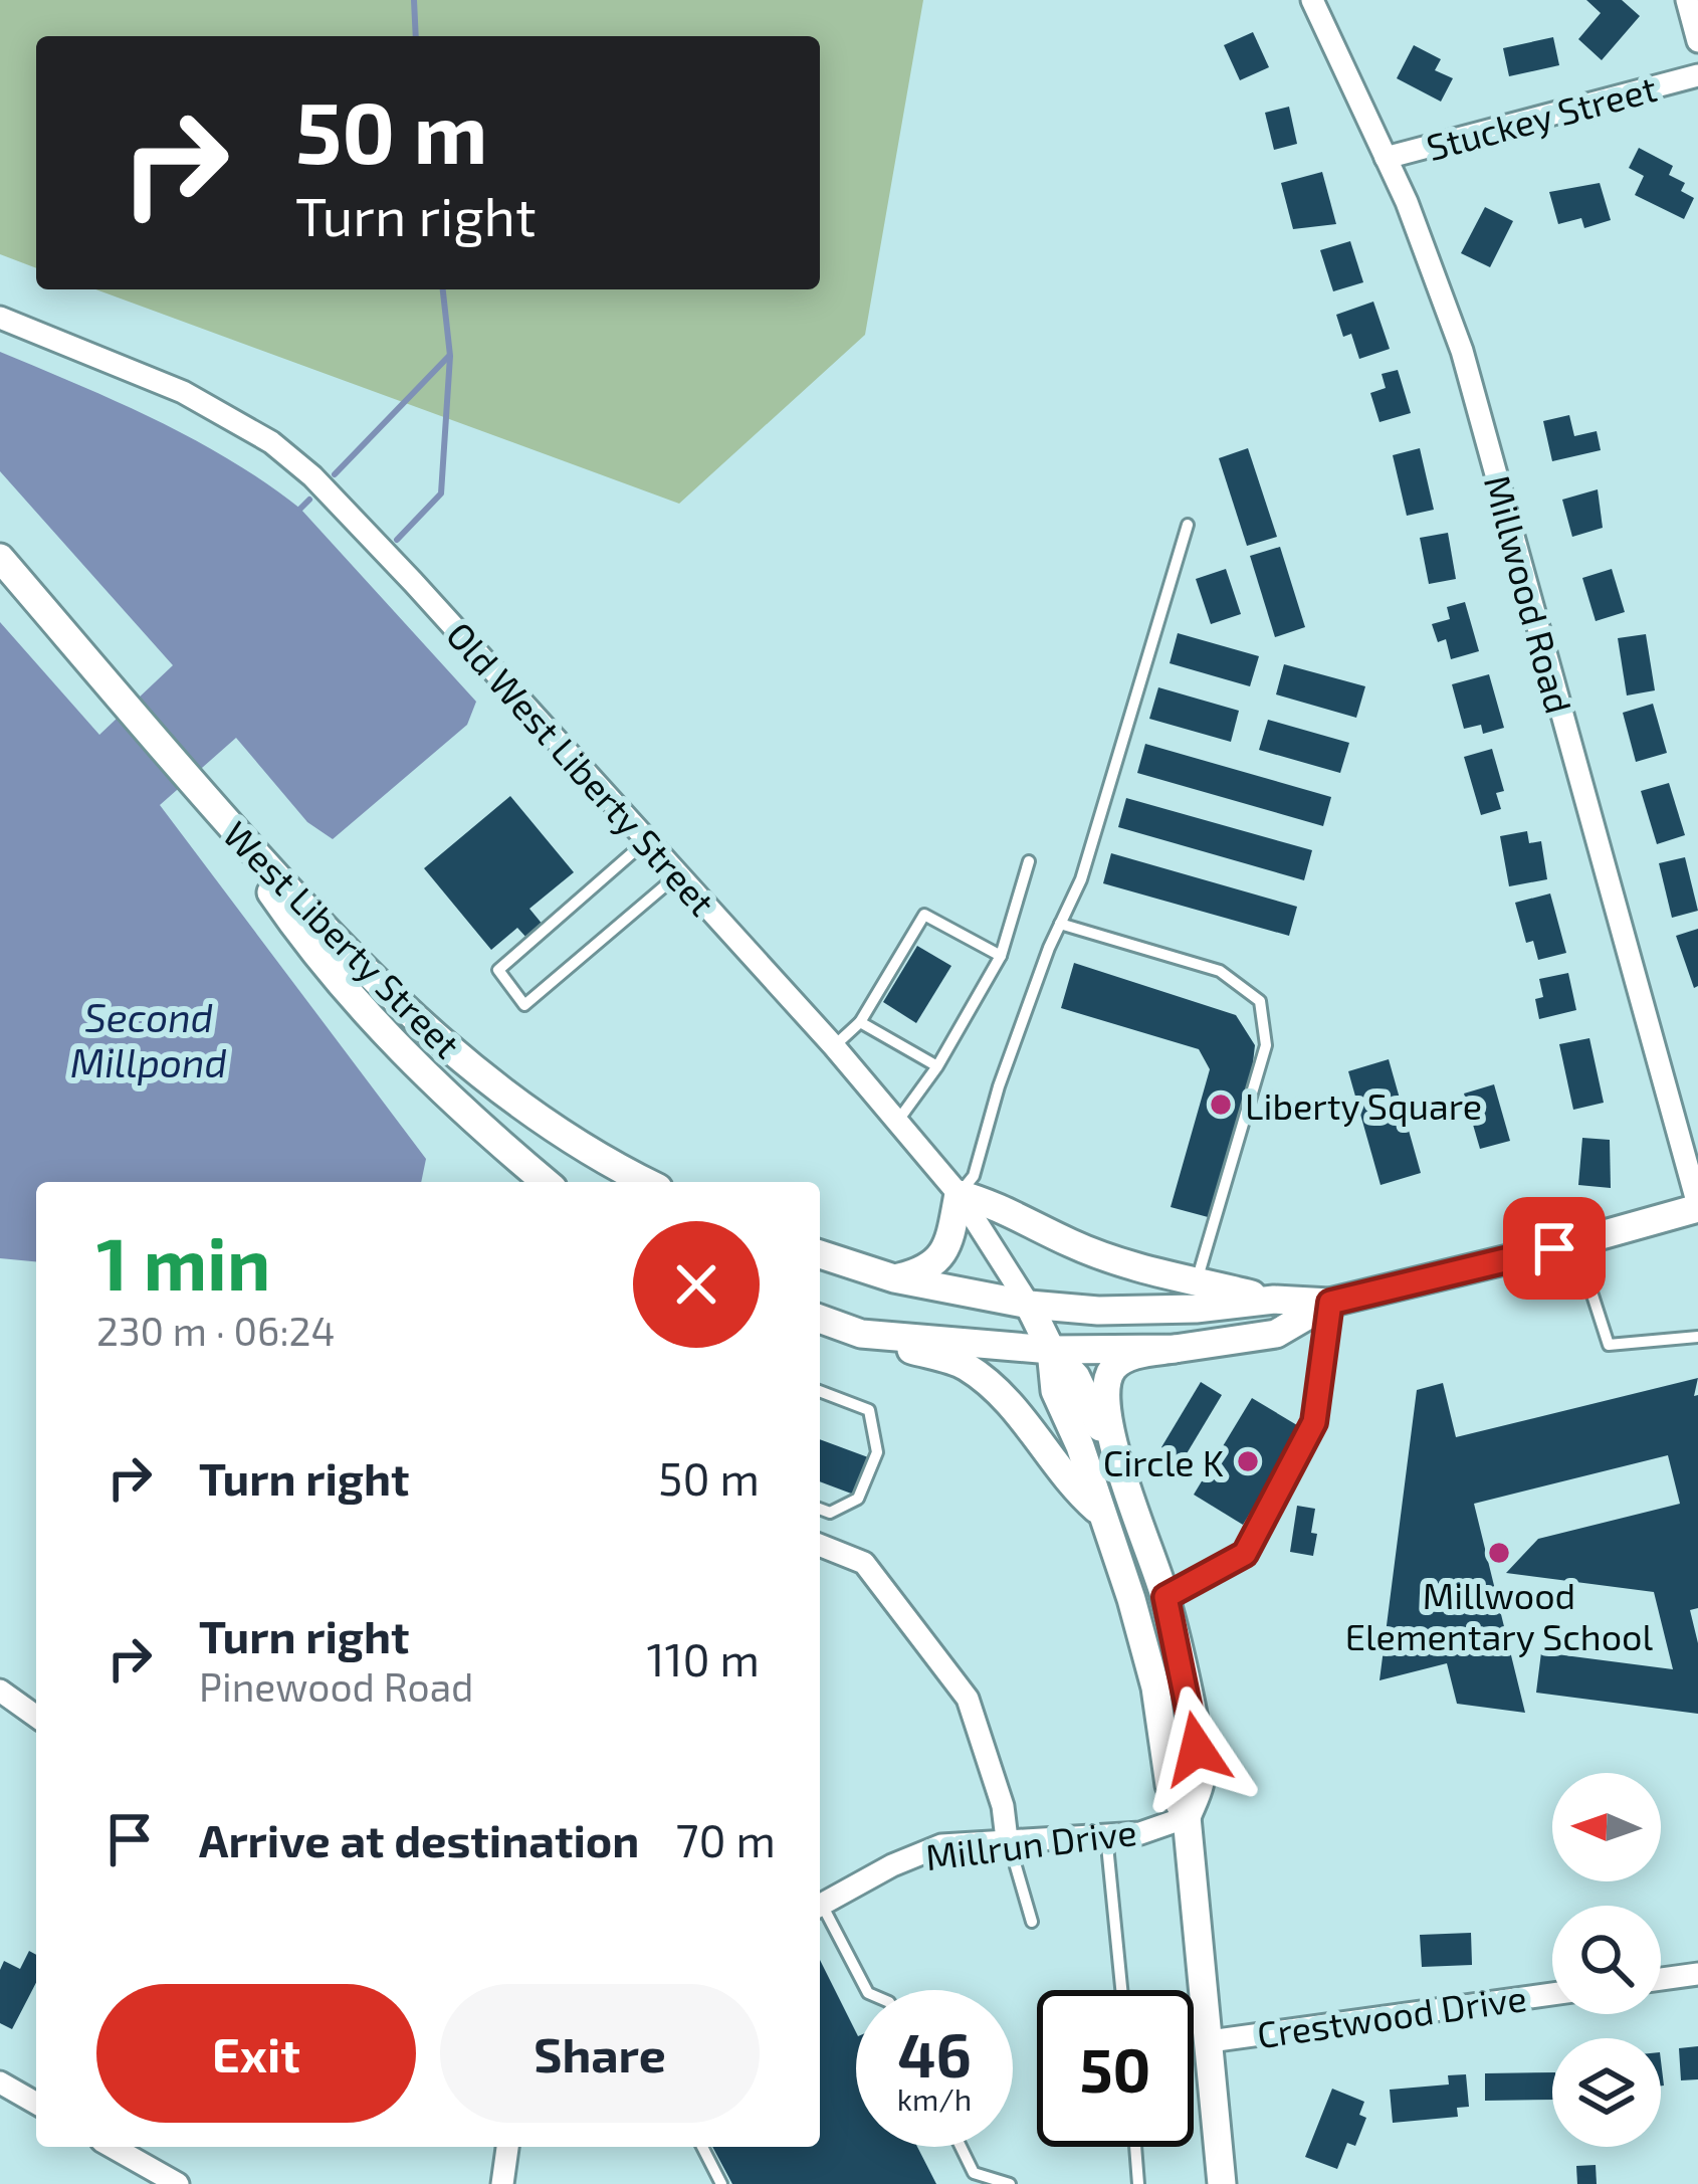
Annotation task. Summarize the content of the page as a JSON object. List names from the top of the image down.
{
  "streets": {
    "main road": ["Old West Liberty Street", "West Liberty Street"],
    "street": [
      "Stuckey Street",
      "Millwood Road",
      "Millrun Drive",
      "Crestwood Drive"
    ]
  },
  "crossings": [
    ["Stuckey Street", "Millwood Road"]
  ],
  "water": ["Second Millpond"],
  "places": ["Liberty Square", "Circle K", "Millwood Elementary School"],
  "north": "left",
  "page": {
    "turn": ["50 m", "Turn right"],
    "heading": ["1 min", "230 m · 06:24"],
    "list": [
      {
        "name": "Turn right",
        "value": "50 m"
      },
      {
        "name": "Turn right",
        "note": "Pinewood Road",
        "value": "110 m"
      },
      {
        "name": "Arrive at destination",
        "value": "70 m"
      }
    ],
    "buttons": ["Exit", "Share"],
    "speed": "46 km/h",
    "limit": "50"
  }
}
